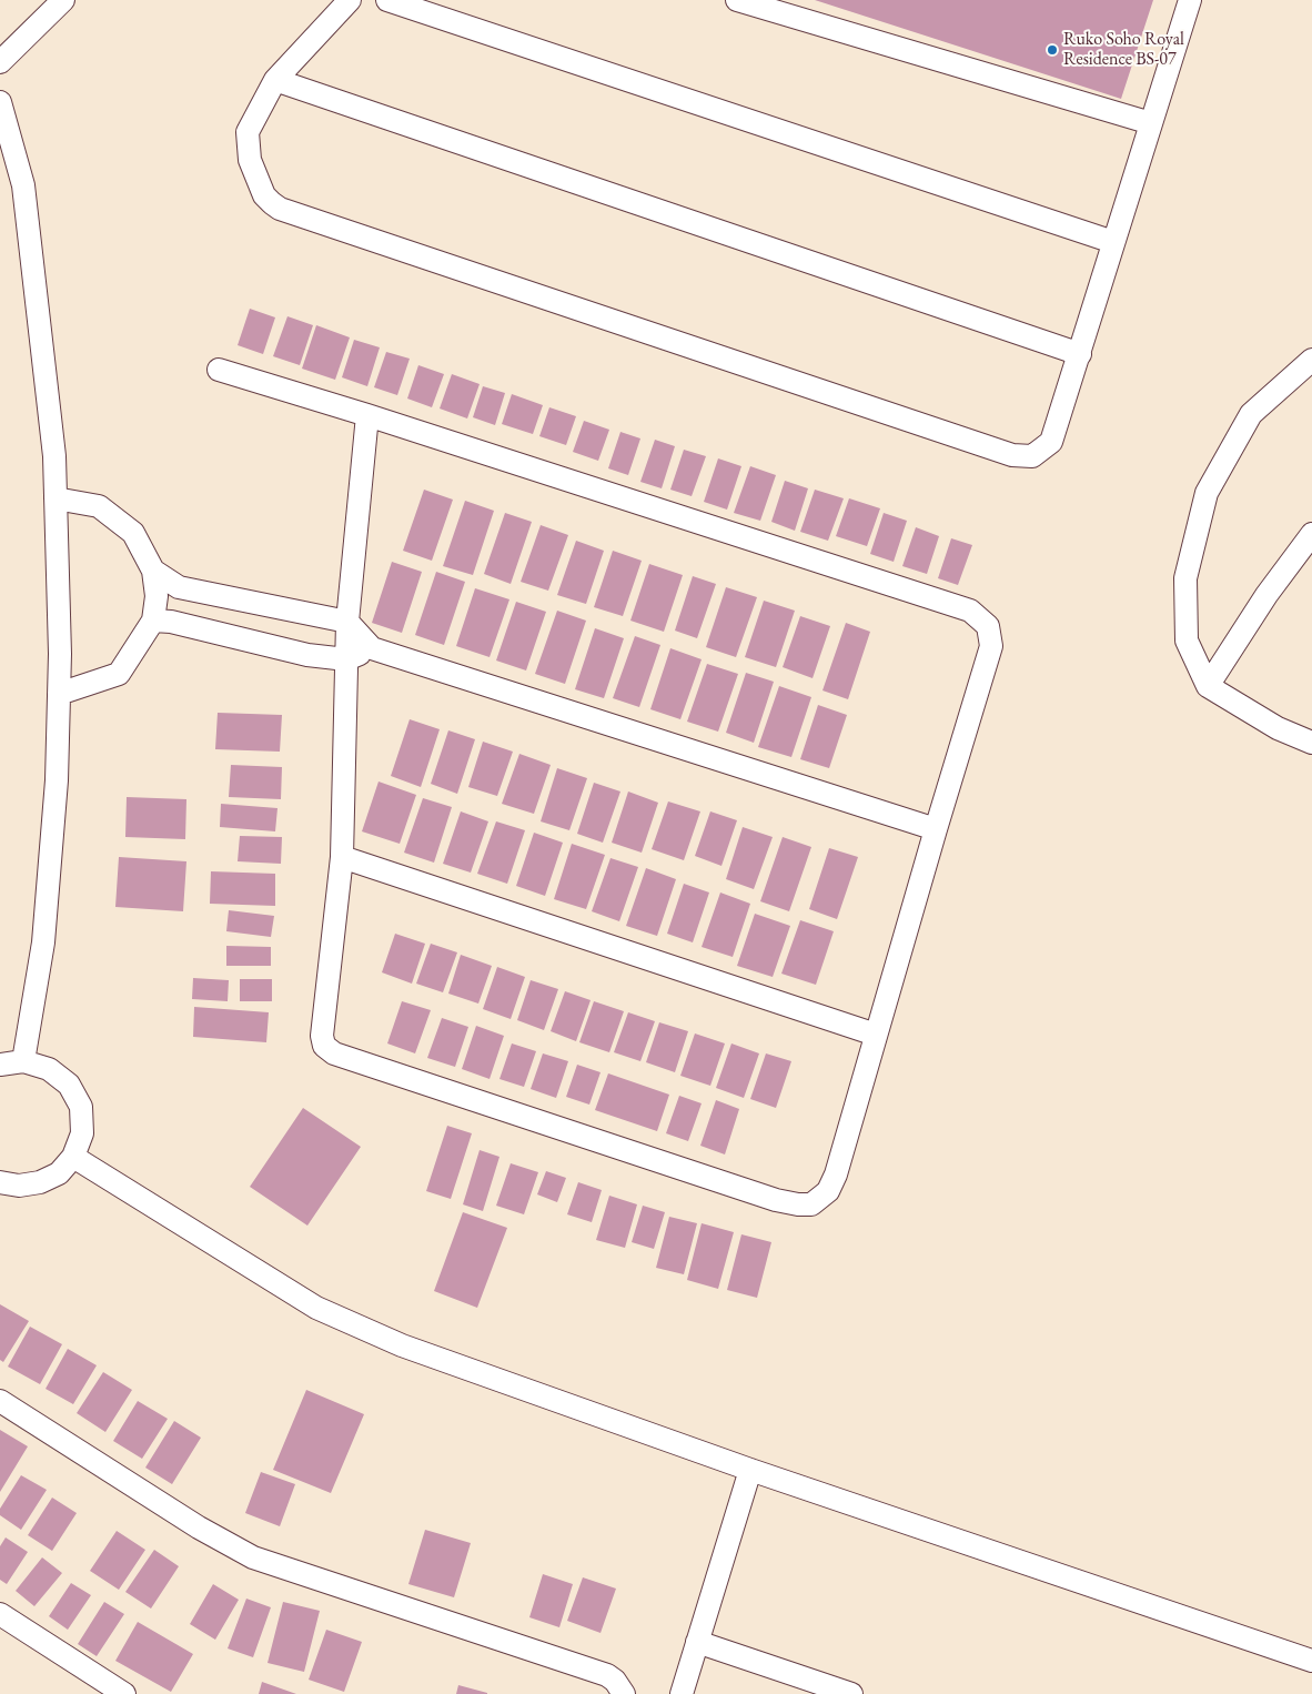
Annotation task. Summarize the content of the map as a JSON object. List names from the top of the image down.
{
  "places": ["Ruko Soho Royal Residence BS-07"]
}
